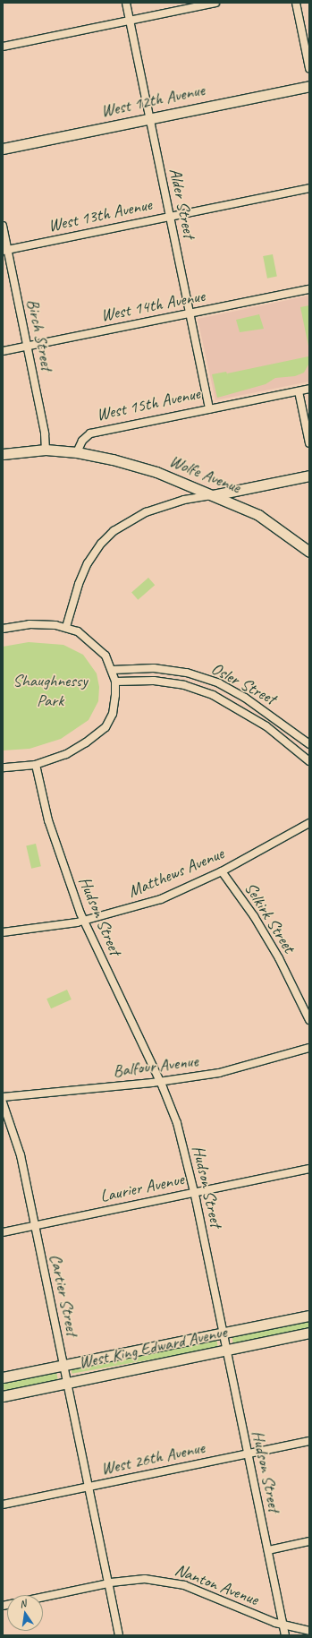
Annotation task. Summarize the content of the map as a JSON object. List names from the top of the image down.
{
  "streets": {
    "street": [
      "West 12th Avenue",
      "Alder Street",
      "West 13th Avenue",
      "West 14th Avenue",
      "Birch Street",
      "West 15th Avenue",
      "Wolfe Avenue",
      "Osler Street",
      "Matthews Avenue",
      "Hudson Street",
      "Selkirk Street",
      "Balfour Avenue",
      "Laurier Avenue",
      "Cartier Street",
      "West King Edward Avenue",
      "West 26th Avenue",
      "Nanton Avenue"
    ]
  },
  "crossings": [
    ["West 12th Avenue", "Alder Street"],
    ["Alder Street", "West 13th Avenue"],
    ["Alder Street", "West 14th Avenue"],
    ["Alder Street", "West 15th Avenue"],
    ["West 13th Avenue", "Birch Street"],
    ["West 14th Avenue", "Birch Street"],
    ["West 15th Avenue", "Wolfe Avenue"],
    ["Matthews Avenue", "Hudson Street"],
    ["Matthews Avenue", "Selkirk Street"],
    ["Hudson Street", "Balfour Avenue"],
    ["Hudson Street", "Laurier Avenue"],
    ["Hudson Street", "West King Edward Avenue"],
    ["Hudson Street", "West 26th Avenue"],
    ["Hudson Street", "Nanton Avenue"],
    ["Laurier Avenue", "Cartier Street"],
    ["Cartier Street", "West King Edward Avenue"],
    ["Cartier Street", "West 26th Avenue"],
    ["Cartier Street", "Nanton Avenue"]
  ],
  "parks": ["Shaughnessy Park"],
  "north": "top"
}
